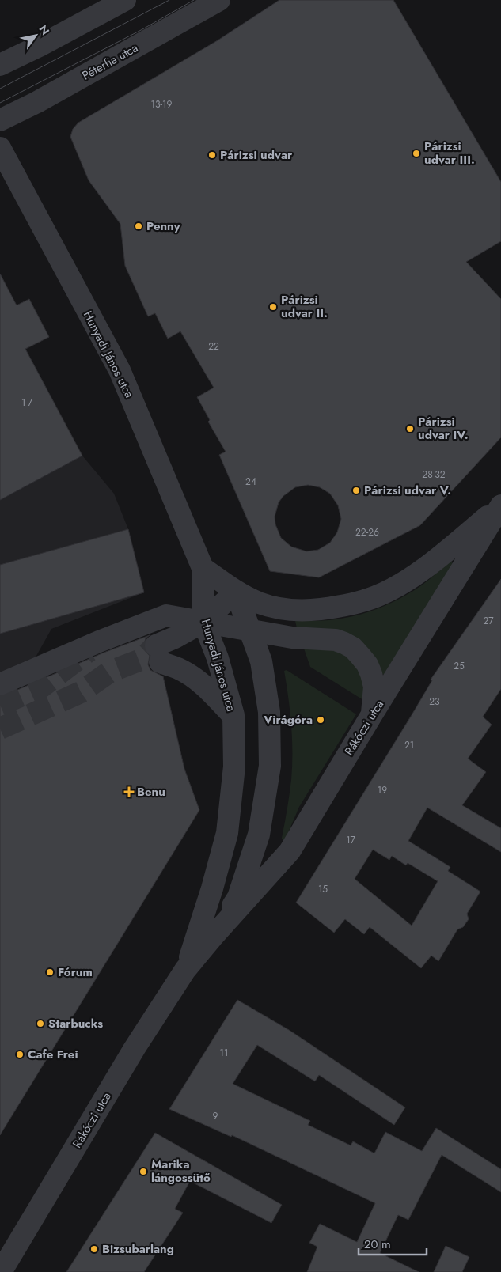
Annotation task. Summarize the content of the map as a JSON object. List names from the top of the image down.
{
  "streets": {
    "street": ["Péterfia utca", "Hunyadi János utca", "Rákóczi utca"]
  },
  "crossings": [
    ["Hunyadi János utca", "Rákóczi utca"]
  ],
  "places": {
    "other": [
      "Párizsi udvar III.",
      "Párizsi udvar",
      "Penny",
      "Párizsi udvar II.",
      "Párizsi udvar IV.",
      "Párizsi udvar V.",
      "Virágóra",
      "Fórum",
      "Starbucks",
      "Cafe Frei",
      "Marika lángossütő",
      "Bizsubarlang"
    ],
    "health": ["Benu"]
  },
  "house_numbers": [
    "13-19",
    "22",
    "1-7",
    "28-32",
    "24",
    "22-26",
    "27",
    "25",
    "23",
    "21",
    "19",
    "17",
    "15",
    "11",
    "9"
  ],
  "scale_bar": "20 m",
  "north": "top right"
}
